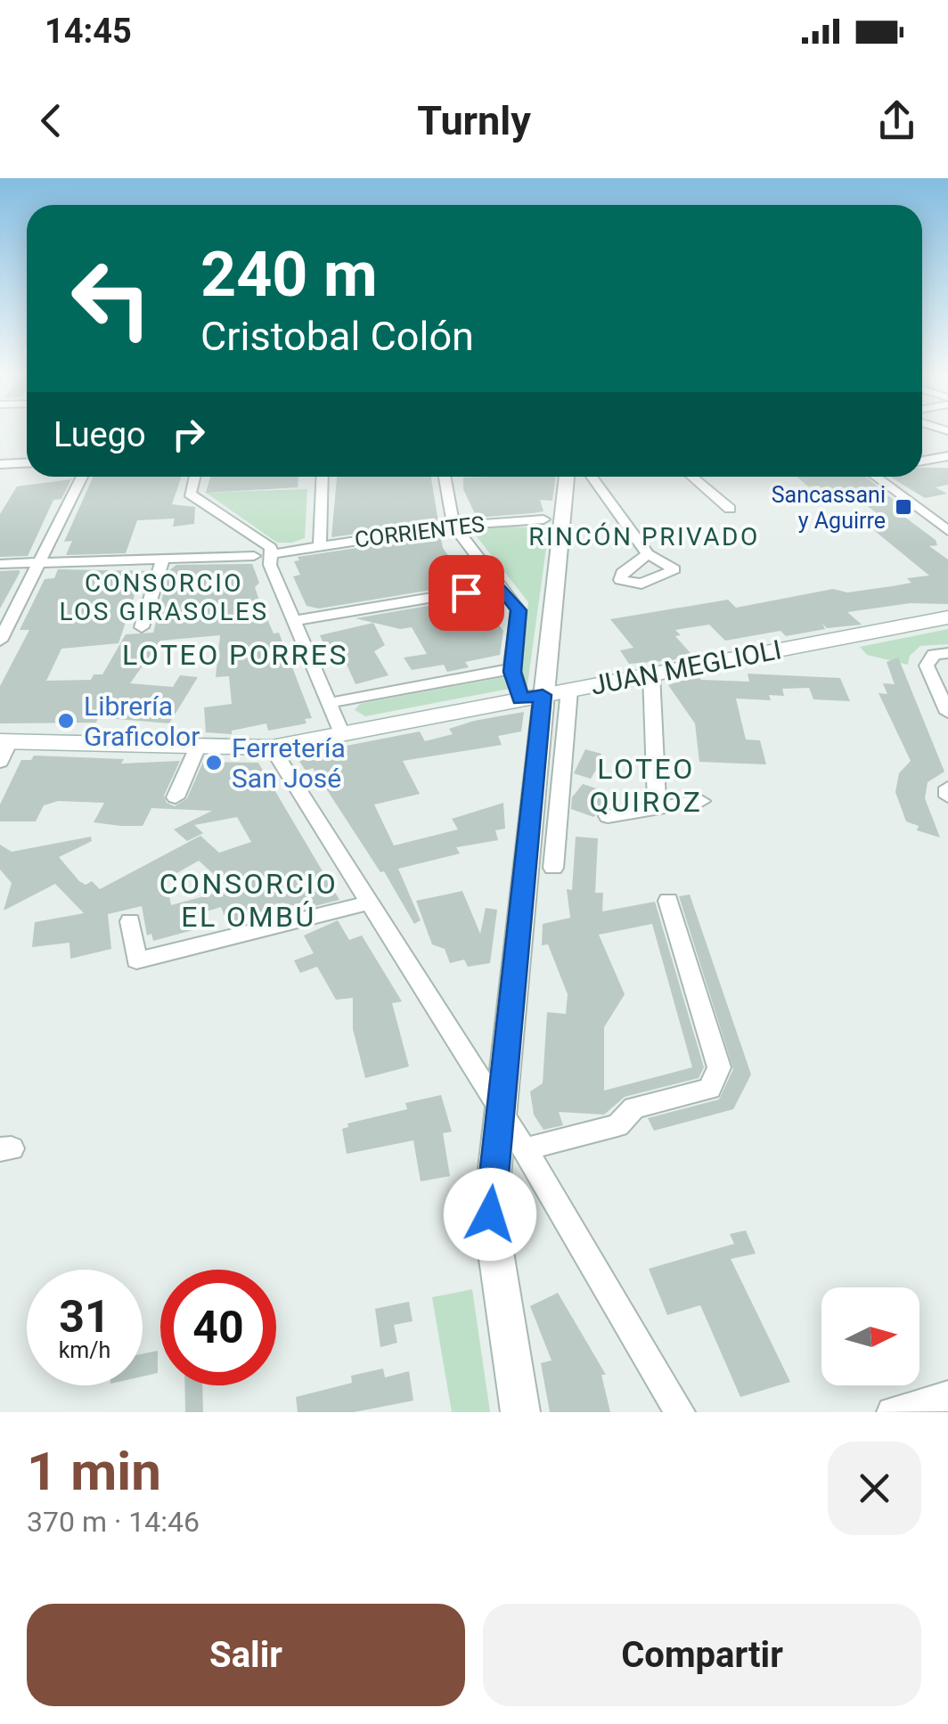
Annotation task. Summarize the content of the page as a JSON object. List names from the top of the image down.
{
  "streets": {
    "main road": ["JUAN MEGLIOLI"],
    "street": ["CORRIENTES"]
  },
  "districts": [
    "RINCÓN PRIVADO",
    "CONSORCIO LOS GIRASOLES",
    "LOTEO PORRES",
    "LOTEO QUIROZ",
    "CONSORCIO EL OMBÚ"
  ],
  "places": {
    "transit": ["Sancassani y Aguirre"],
    "other": ["Librería Graficolor", "Ferretería San José"]
  },
  "north": "right",
  "page": {
    "status": "14:45",
    "header": "Turnly",
    "turn": ["240 m", "Cristobal Colón"],
    "then": "Luego",
    "speed": "31 km/h",
    "limit": "40",
    "heading": ["1 min", "370 m · 14:46"],
    "buttons": ["Salir", "Compartir"]
  }
}
